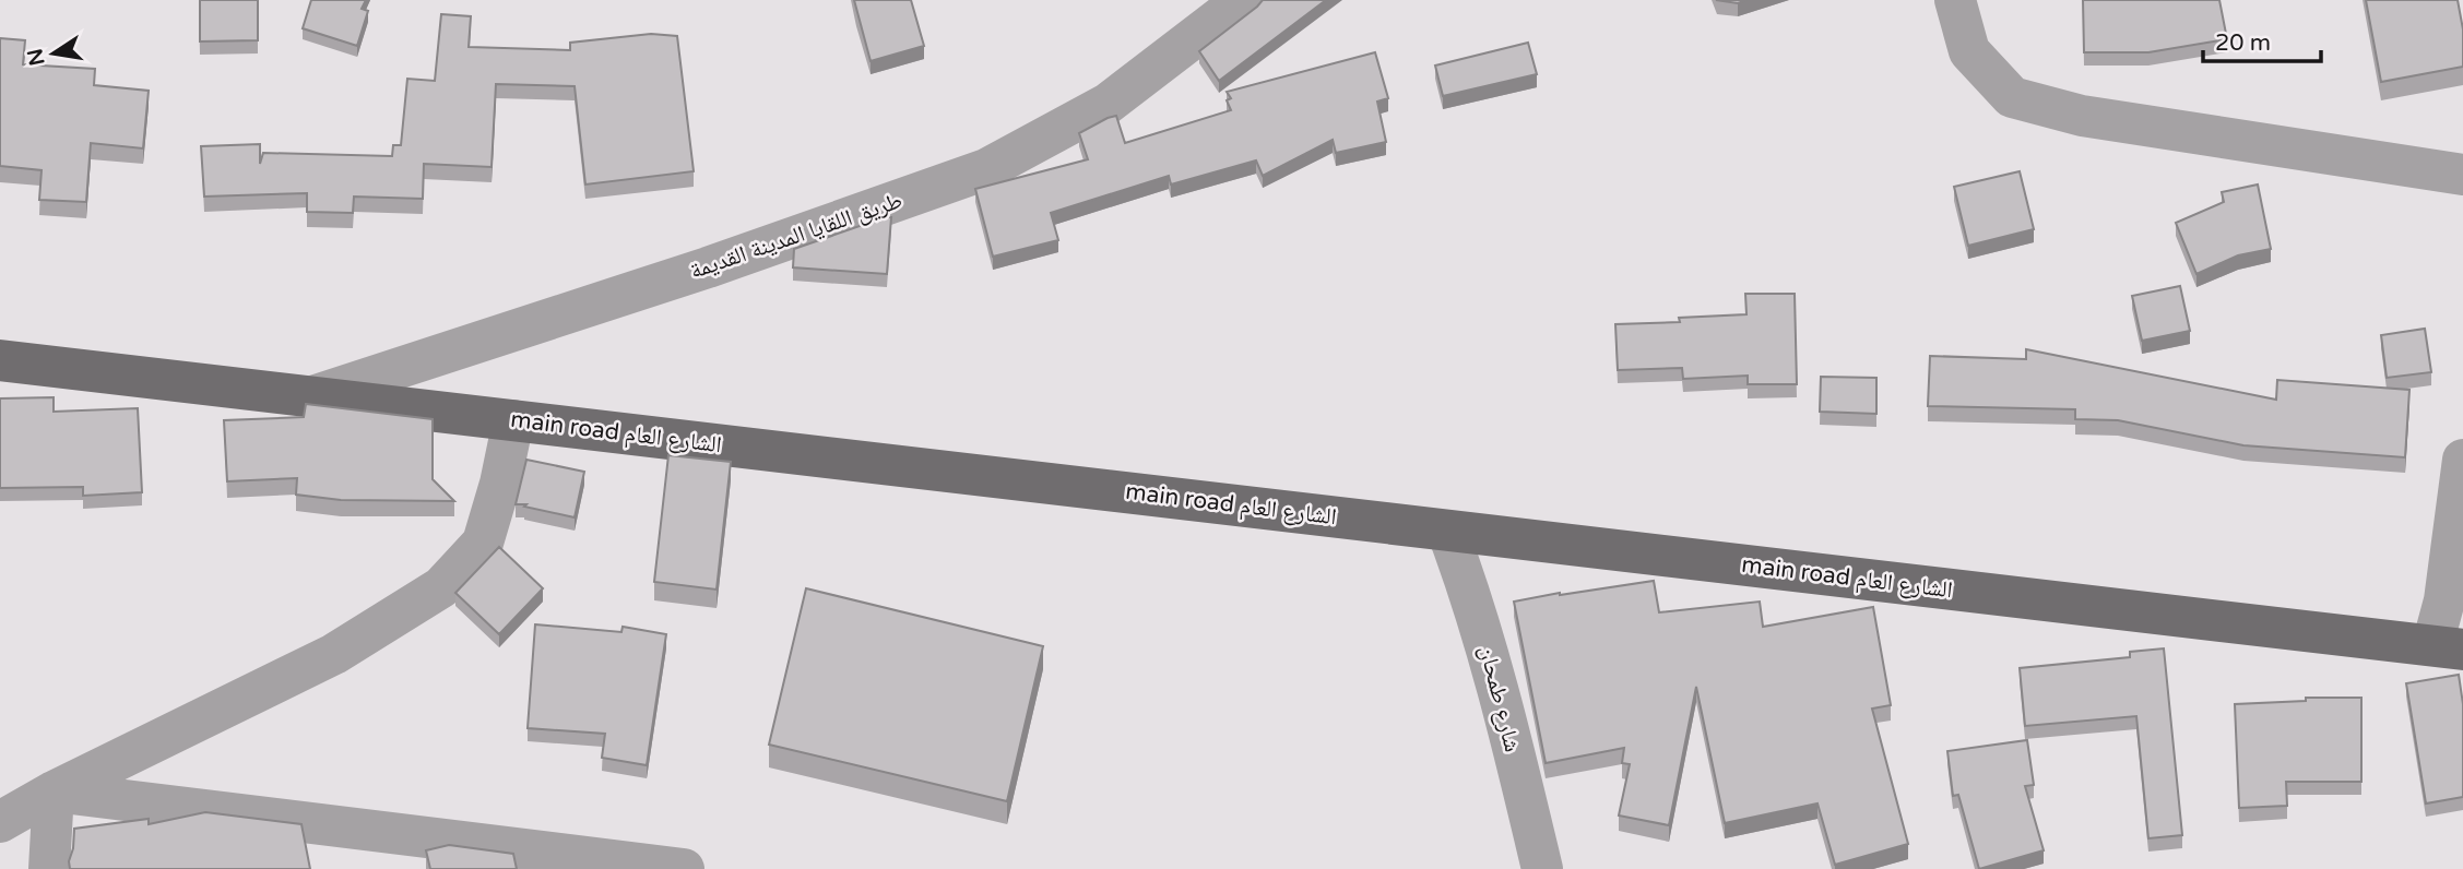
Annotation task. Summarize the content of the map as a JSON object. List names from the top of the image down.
{
  "streets": {
    "main road": ["main road الشارع العام"],
    "street": ["طريق اللقايا المدينة القديمة", "شارع طمحان"]
  },
  "crossings": [
    ["طريق اللقايا المدينة القديمة", "main road الشارع العام"],
    ["main road الشارع العام", "شارع طمحان"]
  ],
  "scale_bar": "20 m",
  "north": "left"
}
